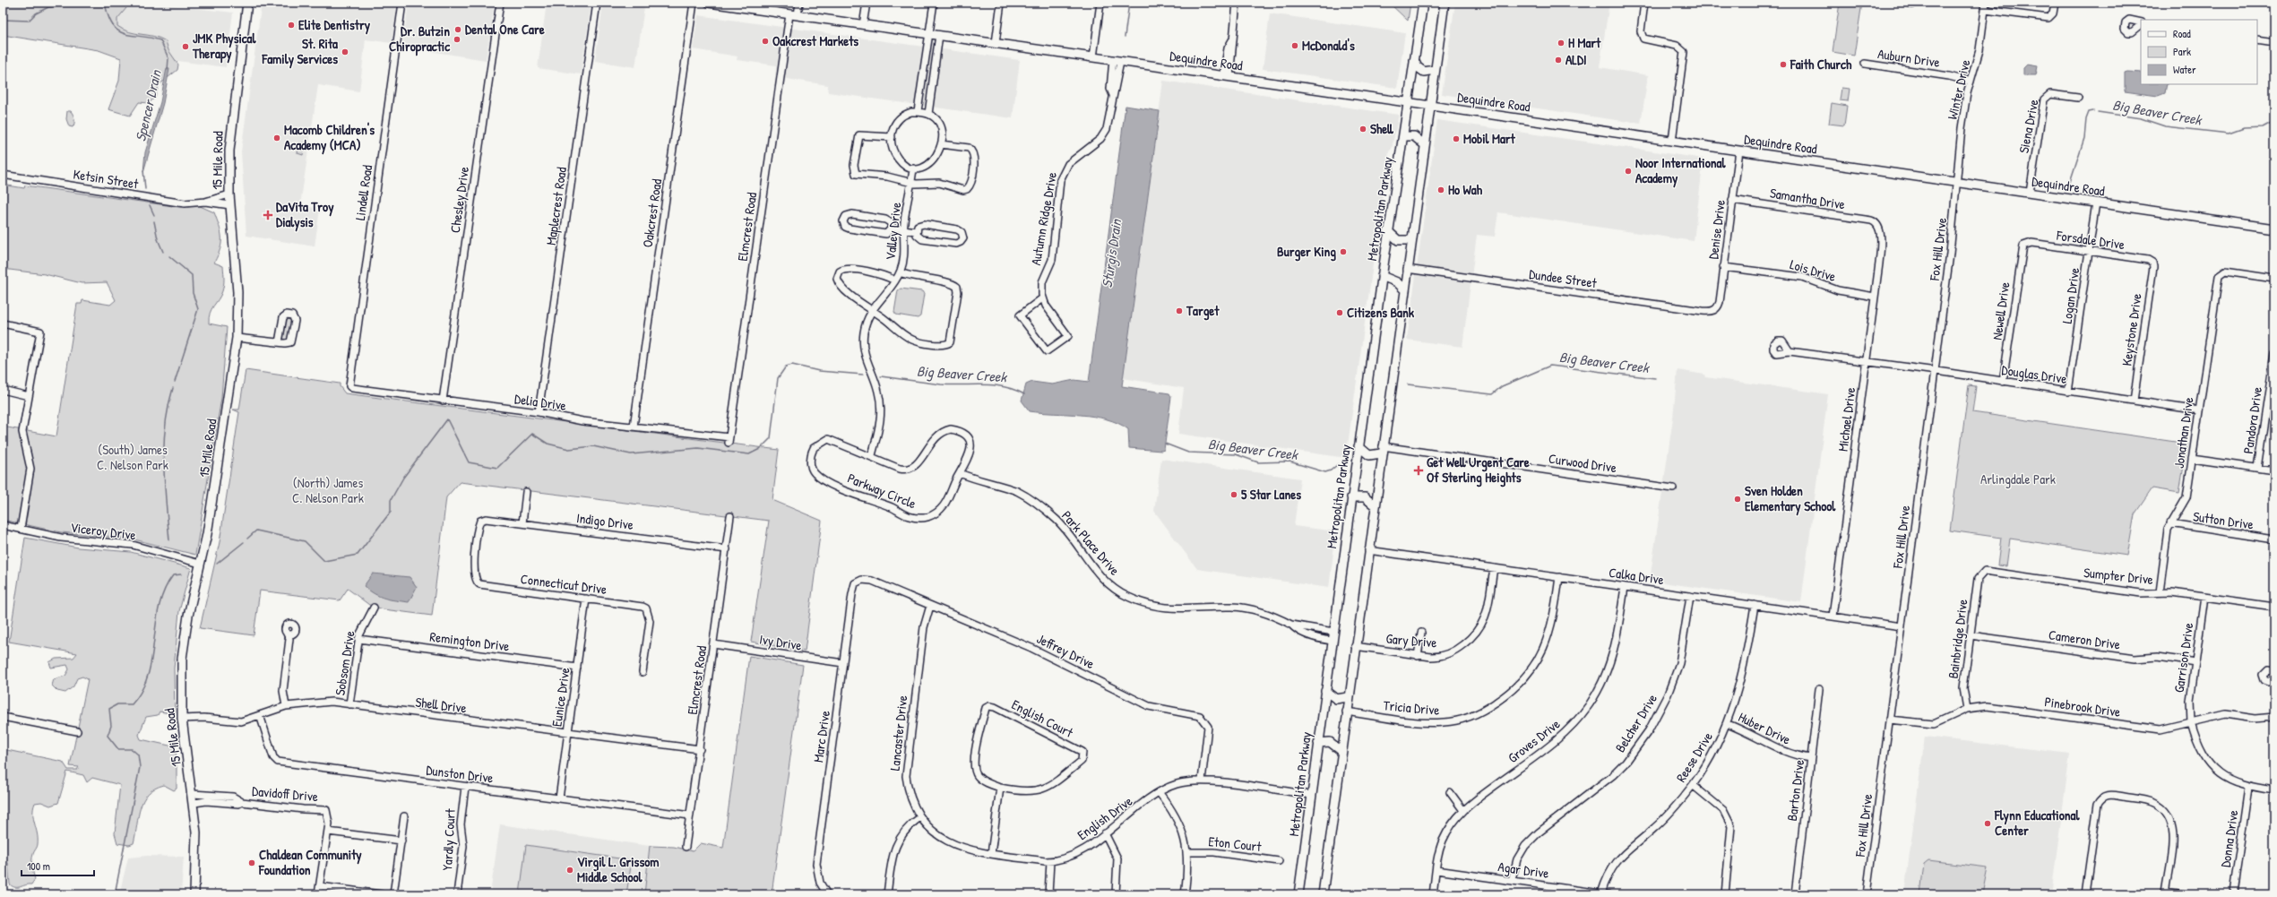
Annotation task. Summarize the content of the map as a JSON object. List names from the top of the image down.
{
  "streets": {
    "main road": ["Dequindre Road", "15 Mile Road", "Metropolitan Parkway"],
    "street": [
      "Auburn Drive",
      "Winter Drive",
      "Siena Drive",
      "Ketsin Street",
      "Lindell Road",
      "Samantha Drive",
      "Chesley Drive",
      "Maplecrest Road",
      "Oakcrest Road",
      "Autumn Ridge Drive",
      "Elmcrest Road",
      "Denise Drive",
      "Valley Drive",
      "Forsdale Drive",
      "Fox Hill Drive",
      "Lois Drive",
      "Dundee Street",
      "Logan Drive",
      "Newell Drive",
      "Keystone Drive",
      "Douglas Drive",
      "Delia Drive",
      "Michael Drive",
      "Pandora Drive",
      "Jonathan Drive",
      "Curwood Drive",
      "Parkway Circle",
      "Sutton Drive",
      "Indigo Drive",
      "Viceroy Drive",
      "Park Place Drive",
      "Calka Drive",
      "Sumpter Drive",
      "Connecticut Drive",
      "Bainbridge Drive",
      "Cameron Drive",
      "Gary Drive",
      "Remington Drive",
      "Ivy Drive",
      "Jeffrey Drive",
      "Garrison Drive",
      "Sobsom Drive",
      "Eunice Drive",
      "Shell Drive",
      "Pinebrook Drive",
      "Tricia Drive",
      "English Court",
      "Belcher Drive",
      "Huber Drive",
      "Lancaster Drive",
      "Marc Drive",
      "Groves Drive",
      "Reese Drive",
      "Dunston Drive",
      "Barton Drive",
      "Davidoff Drive",
      "English Drive",
      "Donna Drive",
      "Yardly Court",
      "Eton Court",
      "Agar Drive"
    ]
  },
  "crossings": [
    ["Auburn Drive", "Winter Drive"],
    ["Dequindre Road", "Winter Drive"],
    ["Dequindre Road", "Siena Drive"],
    ["Dequindre Road", "Metropolitan Parkway"],
    ["Dequindre Road", "Autumn Ridge Drive"],
    ["Dequindre Road", "Elmcrest Road"],
    ["Dequindre Road", "Denise Drive"],
    ["Dequindre Road", "Fox Hill Drive"],
    ["Dequindre Road", "Logan Drive"],
    ["Winter Drive", "Fox Hill Drive"],
    ["15 Mile Road", "Ketsin Street"],
    ["15 Mile Road", "Viceroy Drive"],
    ["15 Mile Road", "Shell Drive"],
    ["15 Mile Road", "Davidoff Drive"],
    ["Lindell Road", "Delia Drive"],
    ["Samantha Drive", "Denise Drive"],
    ["Samantha Drive", "Michael Drive"],
    ["Chesley Drive", "Delia Drive"],
    ["Maplecrest Road", "Delia Drive"],
    ["Metropolitan Parkway", "Park Place Drive"],
    ["Metropolitan Parkway", "English Drive"],
    ["Oakcrest Road", "Delia Drive"],
    ["Elmcrest Road", "Delia Drive"],
    ["Elmcrest Road", "Indigo Drive"],
    ["Elmcrest Road", "Ivy Drive"],
    ["Elmcrest Road", "Shell Drive"],
    ["Elmcrest Road", "Dunston Drive"],
    ["Denise Drive", "Lois Drive"],
    ["Denise Drive", "Dundee Street"],
    ["Valley Drive", "Parkway Circle"],
    ["Forsdale Drive", "Logan Drive"],
    ["Forsdale Drive", "Newell Drive"],
    ["Forsdale Drive", "Keystone Drive"],
    ["Fox Hill Drive", "Douglas Drive"],
    ["Fox Hill Drive", "Calka Drive"],
    ["Fox Hill Drive", "Pinebrook Drive"],
    ["Lois Drive", "Michael Drive"],
    ["Logan Drive", "Douglas Drive"],
    ["Newell Drive", "Douglas Drive"],
    ["Keystone Drive", "Douglas Drive"],
    ["Douglas Drive", "Michael Drive"],
    ["Douglas Drive", "Jonathan Drive"],
    ["Michael Drive", "Calka Drive"],
    ["Jonathan Drive", "Sutton Drive"],
    ["Jonathan Drive", "Sumpter Drive"],
    ["Parkway Circle", "Park Place Drive"],
    ["Indigo Drive", "Connecticut Drive"],
    ["Calka Drive", "Gary Drive"],
    ["Calka Drive", "Tricia Drive"],
    ["Calka Drive", "Belcher Drive"],
    ["Calka Drive", "Groves Drive"],
    ["Calka Drive", "Reese Drive"],
    ["Sumpter Drive", "Bainbridge Drive"],
    ["Sumpter Drive", "Garrison Drive"],
    ["Connecticut Drive", "Eunice Drive"],
    ["Bainbridge Drive", "Cameron Drive"],
    ["Bainbridge Drive", "Pinebrook Drive"],
    ["Cameron Drive", "Garrison Drive"],
    ["Remington Drive", "Sobsom Drive"],
    ["Remington Drive", "Eunice Drive"],
    ["Ivy Drive", "Marc Drive"],
    ["Jeffrey Drive", "Lancaster Drive"],
    ["Jeffrey Drive", "Marc Drive"],
    ["Jeffrey Drive", "English Drive"],
    ["Garrison Drive", "Pinebrook Drive"],
    ["Garrison Drive", "Donna Drive"],
    ["Sobsom Drive", "Shell Drive"],
    ["Eunice Drive", "Shell Drive"],
    ["Eunice Drive", "Dunston Drive"],
    ["Shell Drive", "Dunston Drive"],
    ["Belcher Drive", "Agar Drive"],
    ["Huber Drive", "Reese Drive"],
    ["Huber Drive", "Barton Drive"],
    ["Lancaster Drive", "English Drive"],
    ["Groves Drive", "Agar Drive"],
    ["Reese Drive", "Agar Drive"],
    ["Dunston Drive", "Yardly Court"]
  ],
  "water": ["Spencer Drain", "Big Beaver Creek", "Sturgis Drain"],
  "parks": ["(South) James C. Nelson Park", "Arlingdale Park", "(North) James C. Nelson Park"],
  "places": {
    "other": [
      "Elite Dentistry",
      "Dental One Care",
      "Dr. Butzin Chiropractic",
      "Oakcrest Markets",
      "H Mart",
      "McDonald's",
      "JMK Physical Therapy",
      "St. Rita Family Services",
      "ALDI",
      "Faith Church",
      "Shell",
      "Macomb Children's Academy (MCA)",
      "Mobil Mart",
      "Noor International Academy",
      "Ho Wah",
      "Burger King",
      "Target",
      "Citizens Bank",
      "5 Star Lanes",
      "Sven Holden Elementary School",
      "Flynn Educational Center",
      "Chaldean Community Foundation",
      "Virgil L. Grissom Middle School"
    ],
    "health": ["DaVita Troy Dialysis", "Get Well Urgent Care Of Sterling Heights"]
  },
  "legend": ["Road", "Park", "Water"],
  "scale_bar": "100 m"
}
